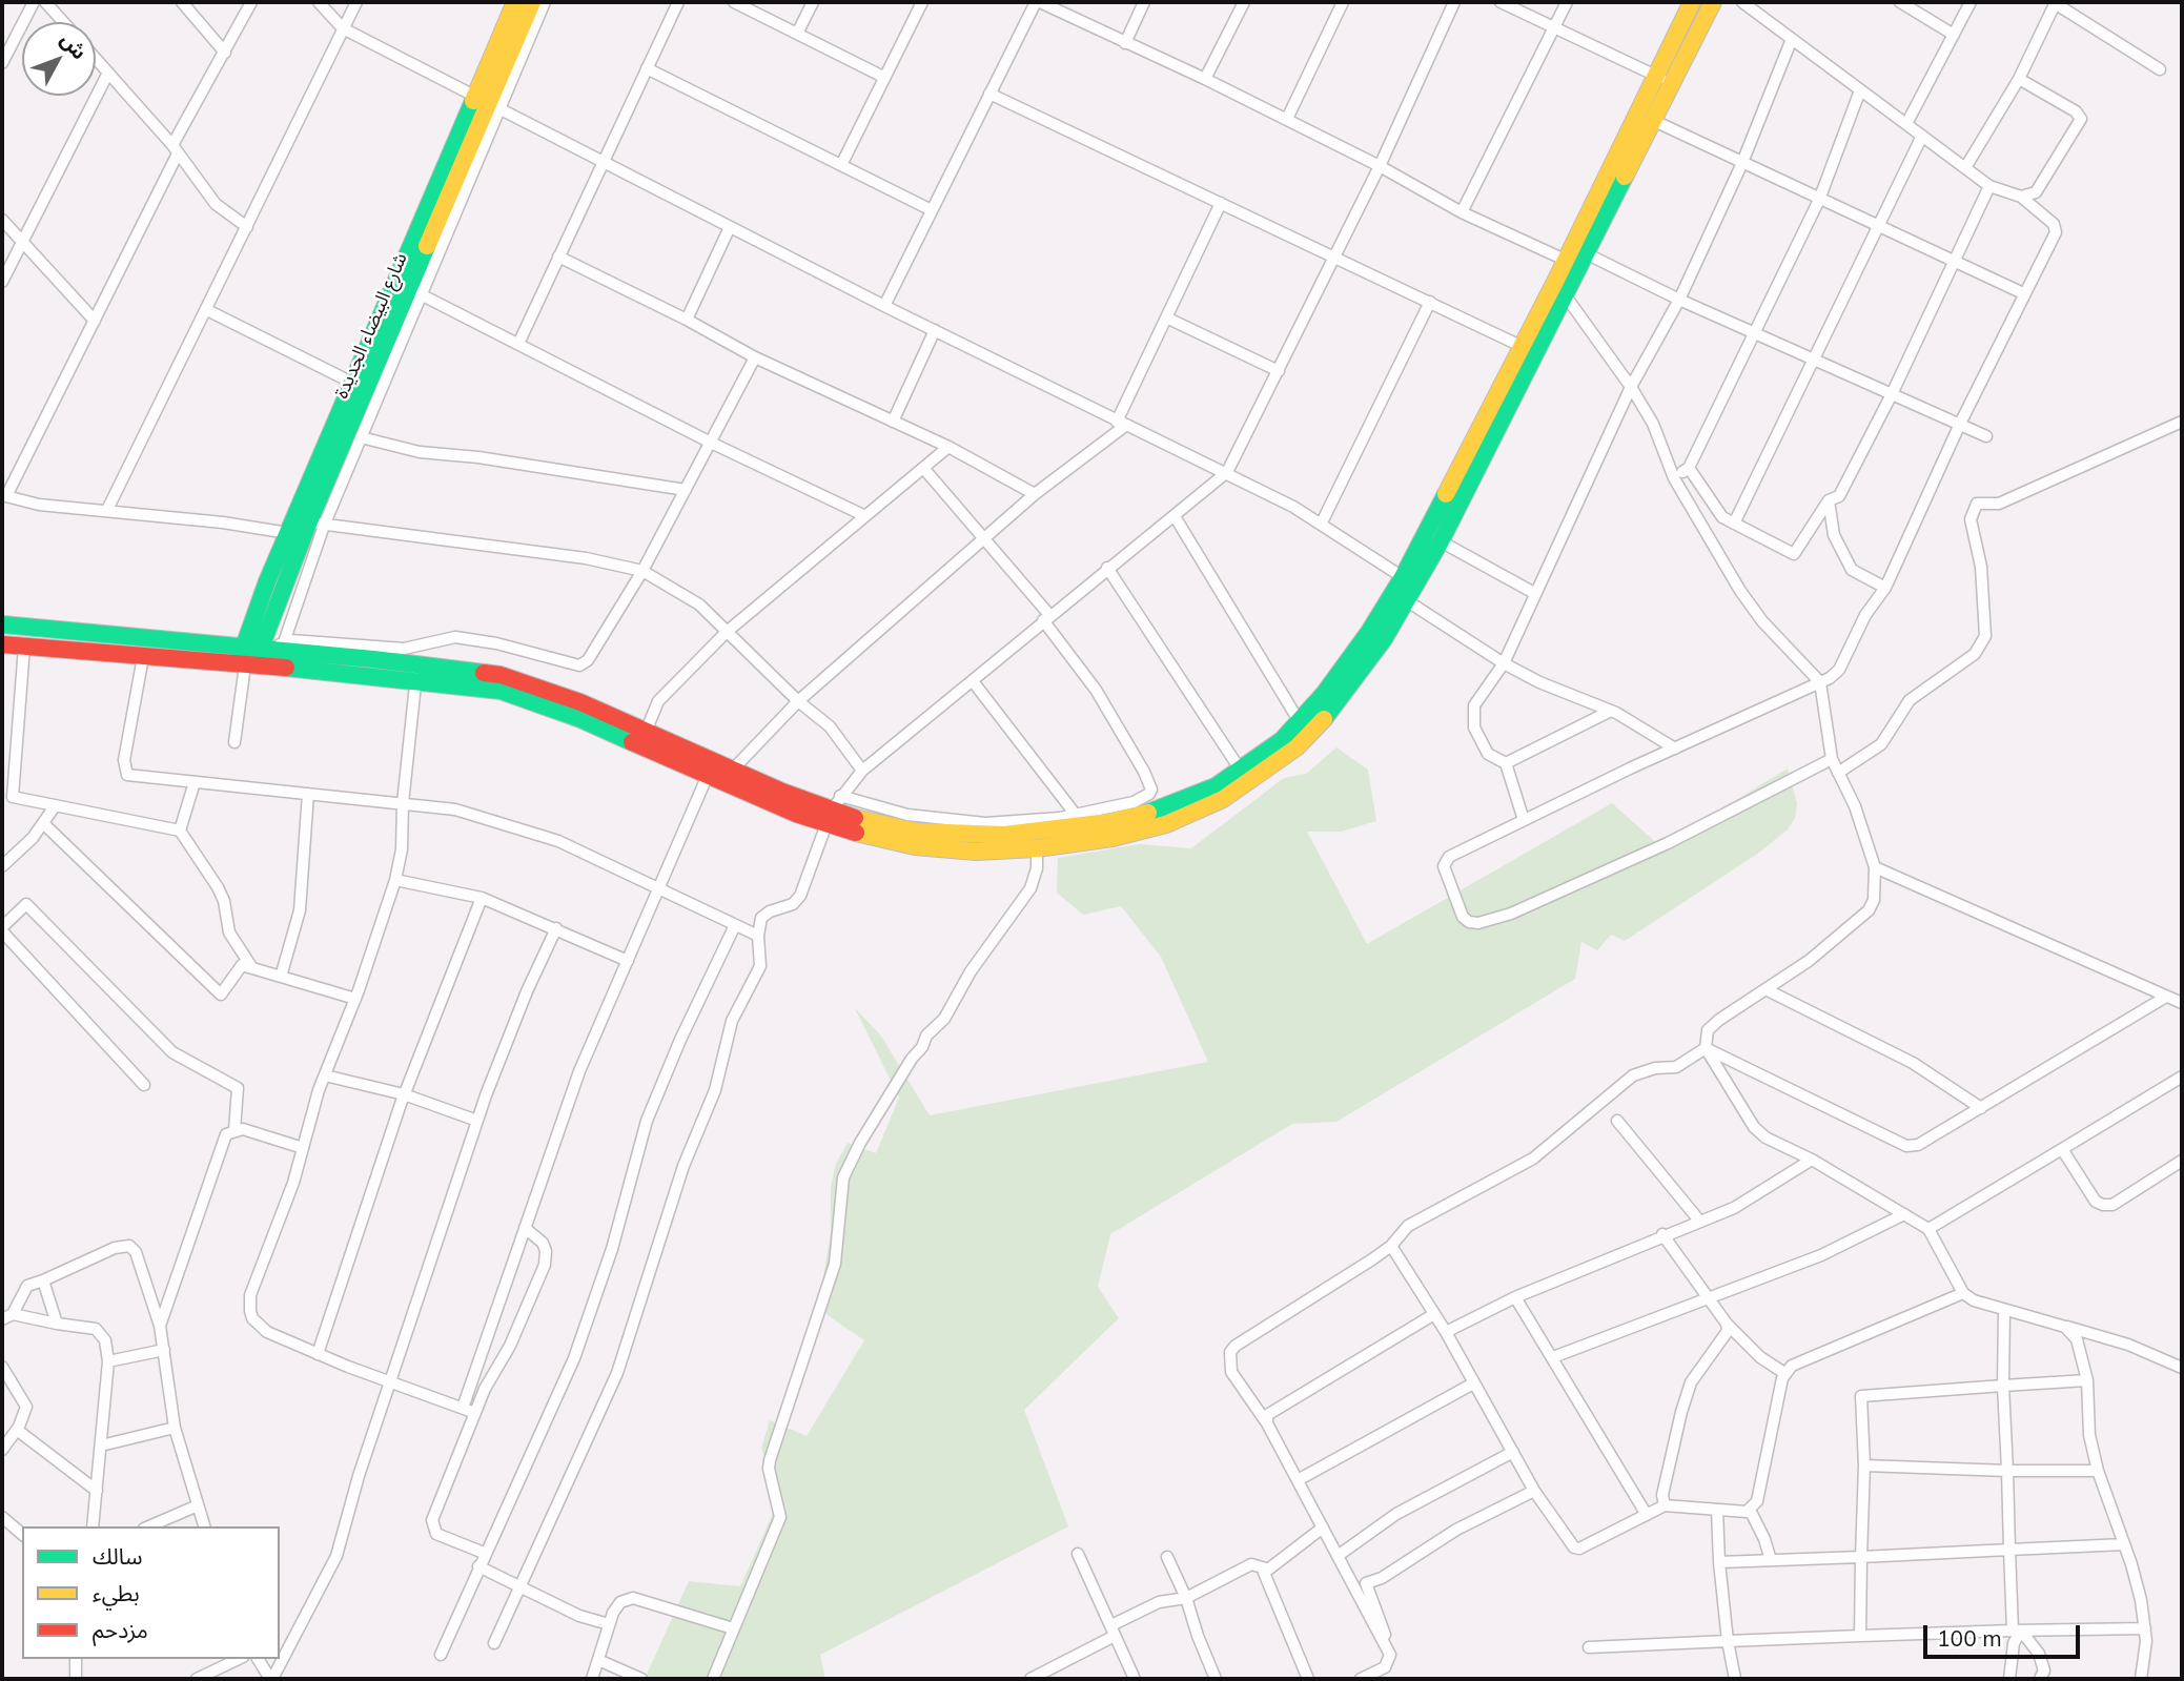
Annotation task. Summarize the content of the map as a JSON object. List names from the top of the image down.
{
  "streets": {
    "main road": ["شارع البيضاء الجديدة"]
  },
  "legend": ["سالك", "بطيء", "مزدحم"],
  "scale_bar": "100 m",
  "north": "top right"
}
